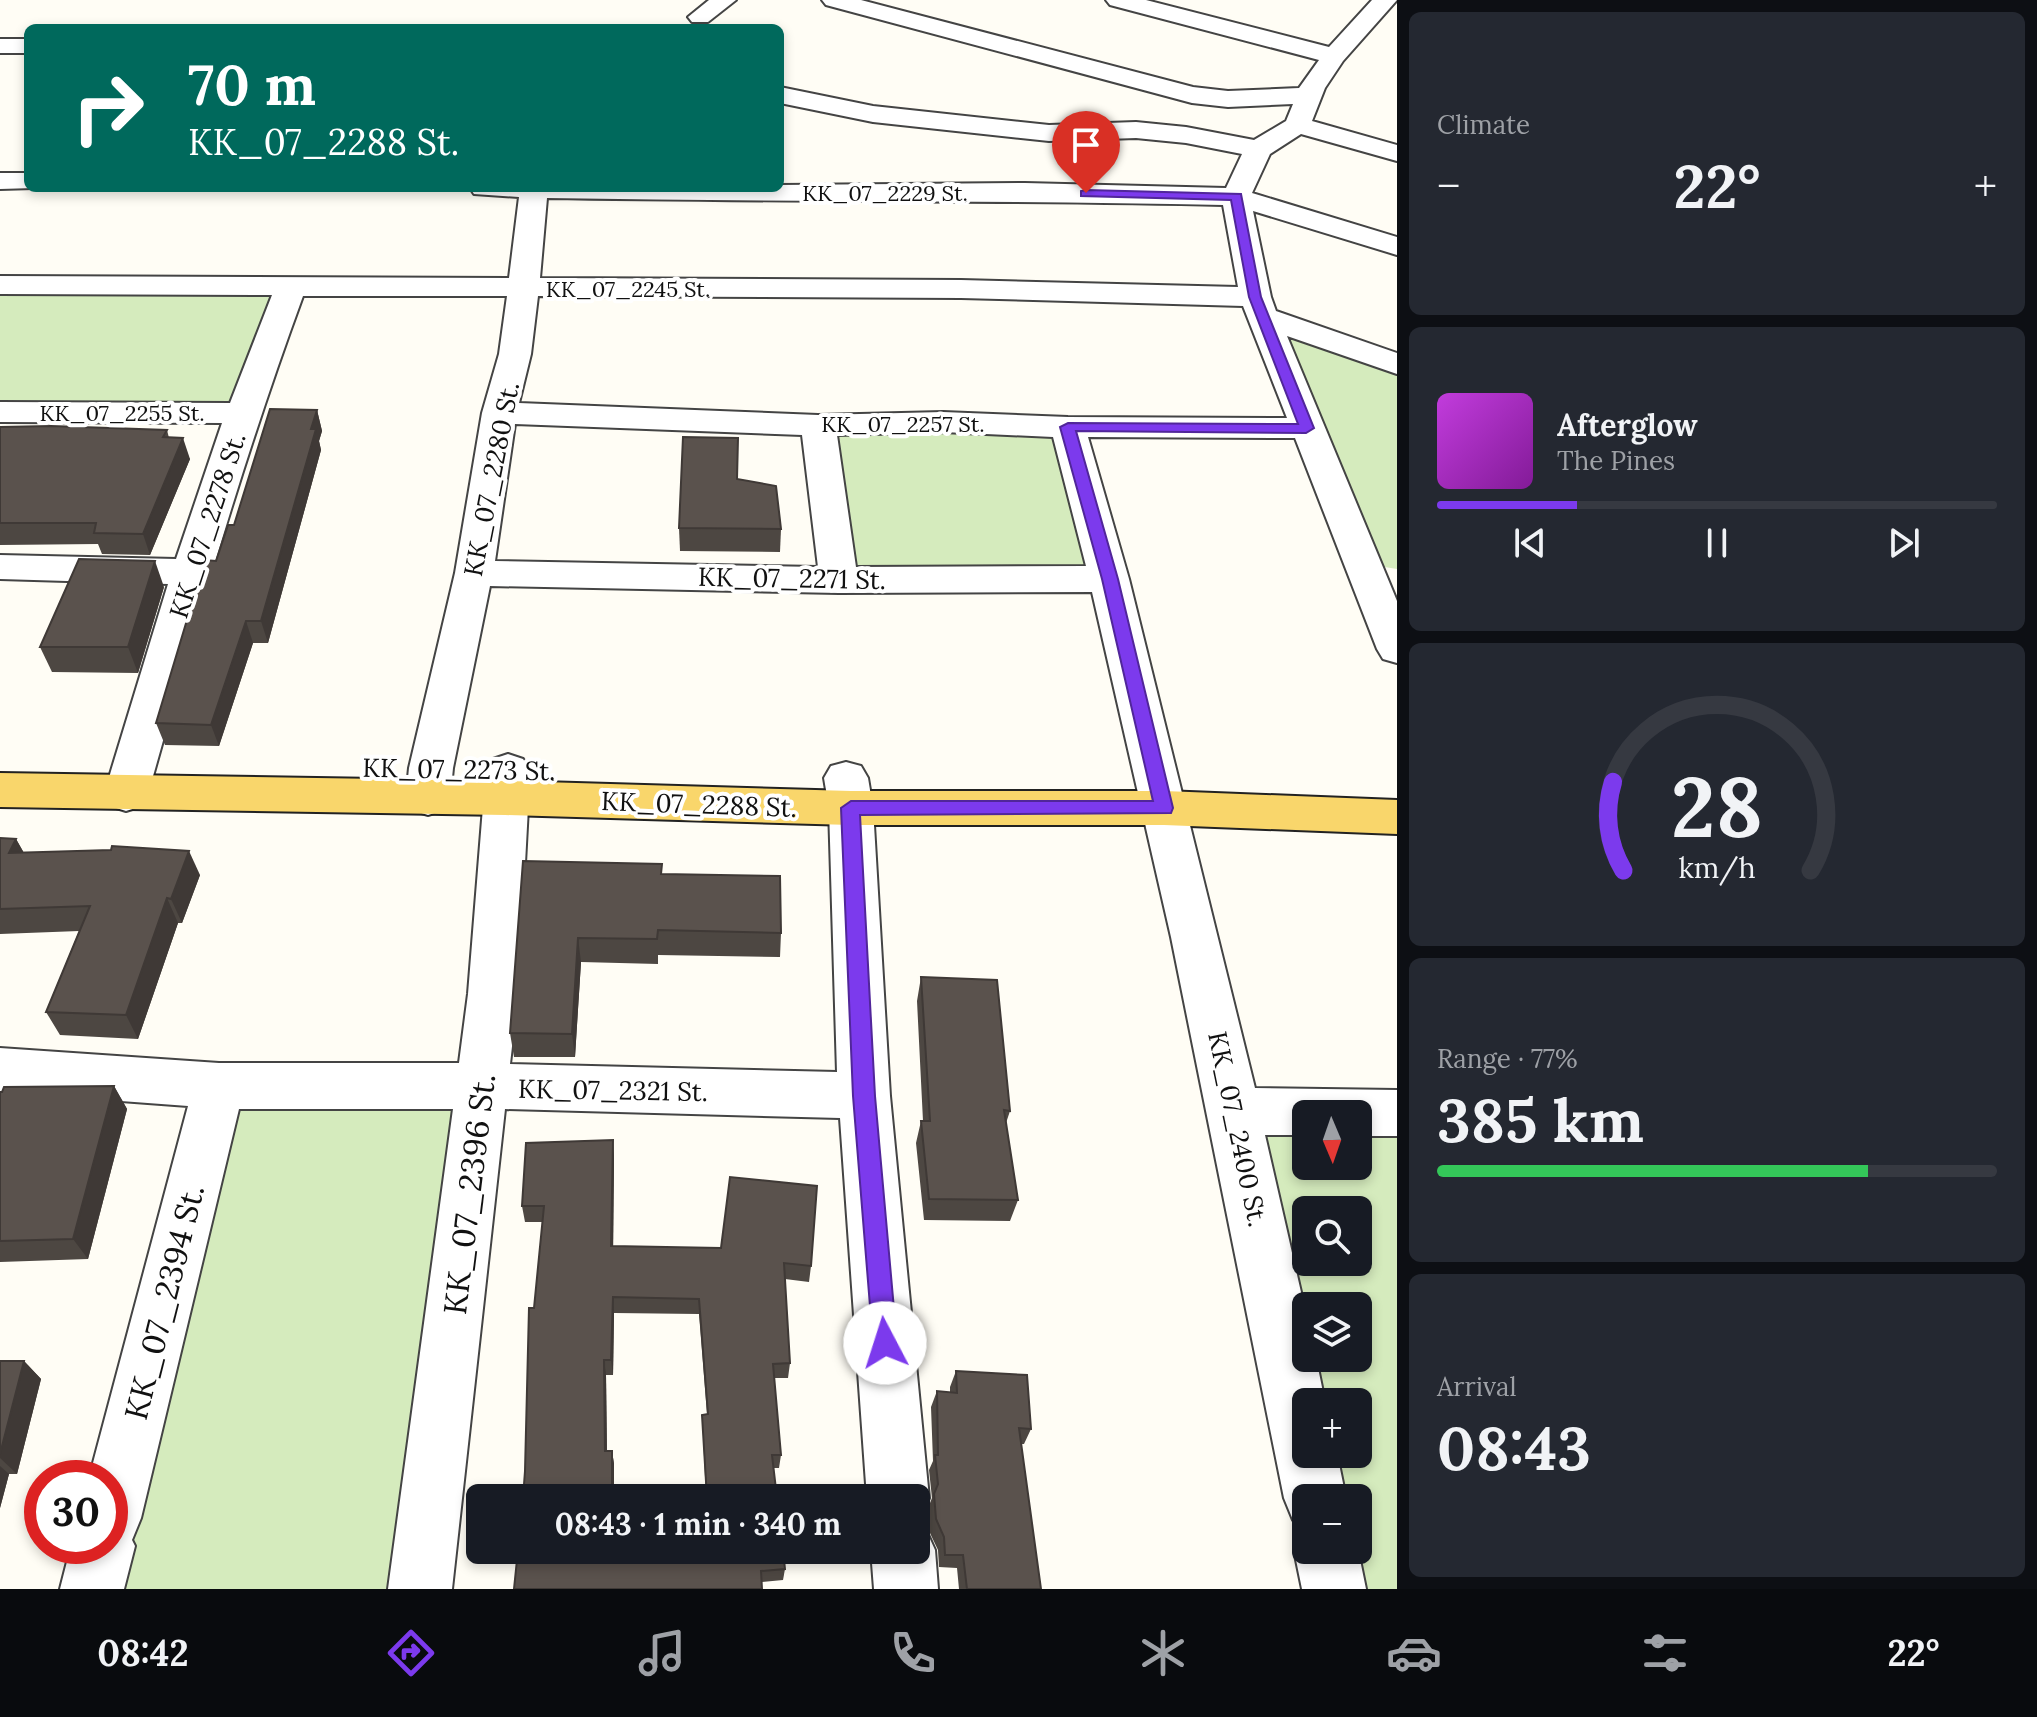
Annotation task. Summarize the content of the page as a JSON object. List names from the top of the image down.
{
  "streets": {
    "main road": ["KK_07_2288 St."],
    "street": [
      "KK_07_2229 St.",
      "KK_07_2245 St.",
      "KK_07_2255 St.",
      "KK_07_2257 St.",
      "KK_07_2280 St.",
      "KK_07_2278 St.",
      "KK_07_2271 St.",
      "KK_07_2321 St.",
      "KK_07_2400 St.",
      "KK_07_2396 St.",
      "KK_07_2394 St."
    ]
  },
  "crossings": [
    ["KK_07_2245 St.", "KK_07_2280 St."],
    ["KK_07_2245 St.", "KK_07_2278 St."],
    ["KK_07_2255 St.", "KK_07_2278 St."],
    ["KK_07_2257 St.", "KK_07_2280 St."],
    ["KK_07_2257 St.", "KK_07_2400 St."],
    ["KK_07_2280 St.", "KK_07_2271 St."],
    ["KK_07_2280 St.", "KK_07_2288 St."],
    ["KK_07_2278 St.", "KK_07_2288 St."],
    ["KK_07_2271 St.", "KK_07_2400 St."],
    ["KK_07_2288 St.", "KK_07_2400 St."],
    ["KK_07_2288 St.", "KK_07_2396 St."],
    ["KK_07_2321 St.", "KK_07_2396 St."],
    ["KK_07_2321 St.", "KK_07_2394 St."]
  ],
  "north": "bottom",
  "page": {
    "tile": [
      "Climate",
      ["Range · 77%", "385 km"],
      ["Arrival", "08:43"]
    ],
    "turn": ["70 m", "KK_07_2288 St."],
    "heat": ["−", "22°", "+"],
    "song": ["Afterglow", "The Pines"],
    "map_buttons": ["+", "−"],
    "limit": "30",
    "trip": "08:43 · 1 min · 340 m",
    "tabs": ["08:42", "22°"],
    "gauge": ["28", "km/h"]
  }
}
